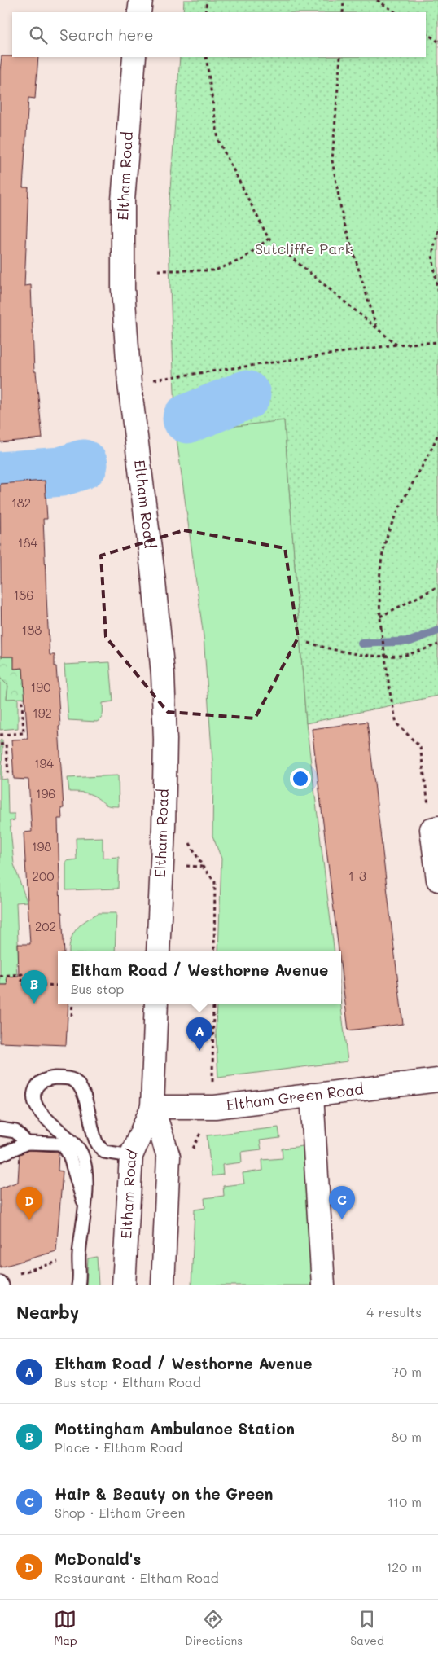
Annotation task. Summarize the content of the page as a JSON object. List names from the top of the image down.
{
  "streets": {
    "main road": ["Eltham Road", "Eltham Green Road"]
  },
  "crossings": [
    ["Eltham Road", "Eltham Green Road"]
  ],
  "parks": ["Sutcliffe Park"],
  "house_numbers": [
    "182",
    "184",
    "186",
    "188",
    "190",
    "192",
    "194",
    "196",
    "198",
    "200",
    "1-3",
    "202"
  ],
  "page": {
    "search": "Search here",
    "popup": ["Eltham Road / Westhorne Avenue", "Bus stop"],
    "pins": [
      "B",
      "A",
      "C",
      "D"
    ],
    "heading": ["Nearby", "4 results"],
    "list": [
      {
        "mark": "A",
        "name": "Eltham Road / Westhorne Avenue",
        "note": "Bus stop · Eltham Road",
        "value": "70 m"
      },
      {
        "mark": "B",
        "name": "Mottingham Ambulance Station",
        "note": "Place · Eltham Road",
        "value": "80 m"
      },
      {
        "mark": "C",
        "name": "Hair & Beauty on the Green",
        "note": "Shop · Eltham Green",
        "value": "110 m"
      },
      {
        "mark": "D",
        "name": "McDonald's",
        "note": "Restaurant · Eltham Road",
        "value": "120 m"
      }
    ],
    "nav": ["Map", "Directions", "Saved"]
  }
}
